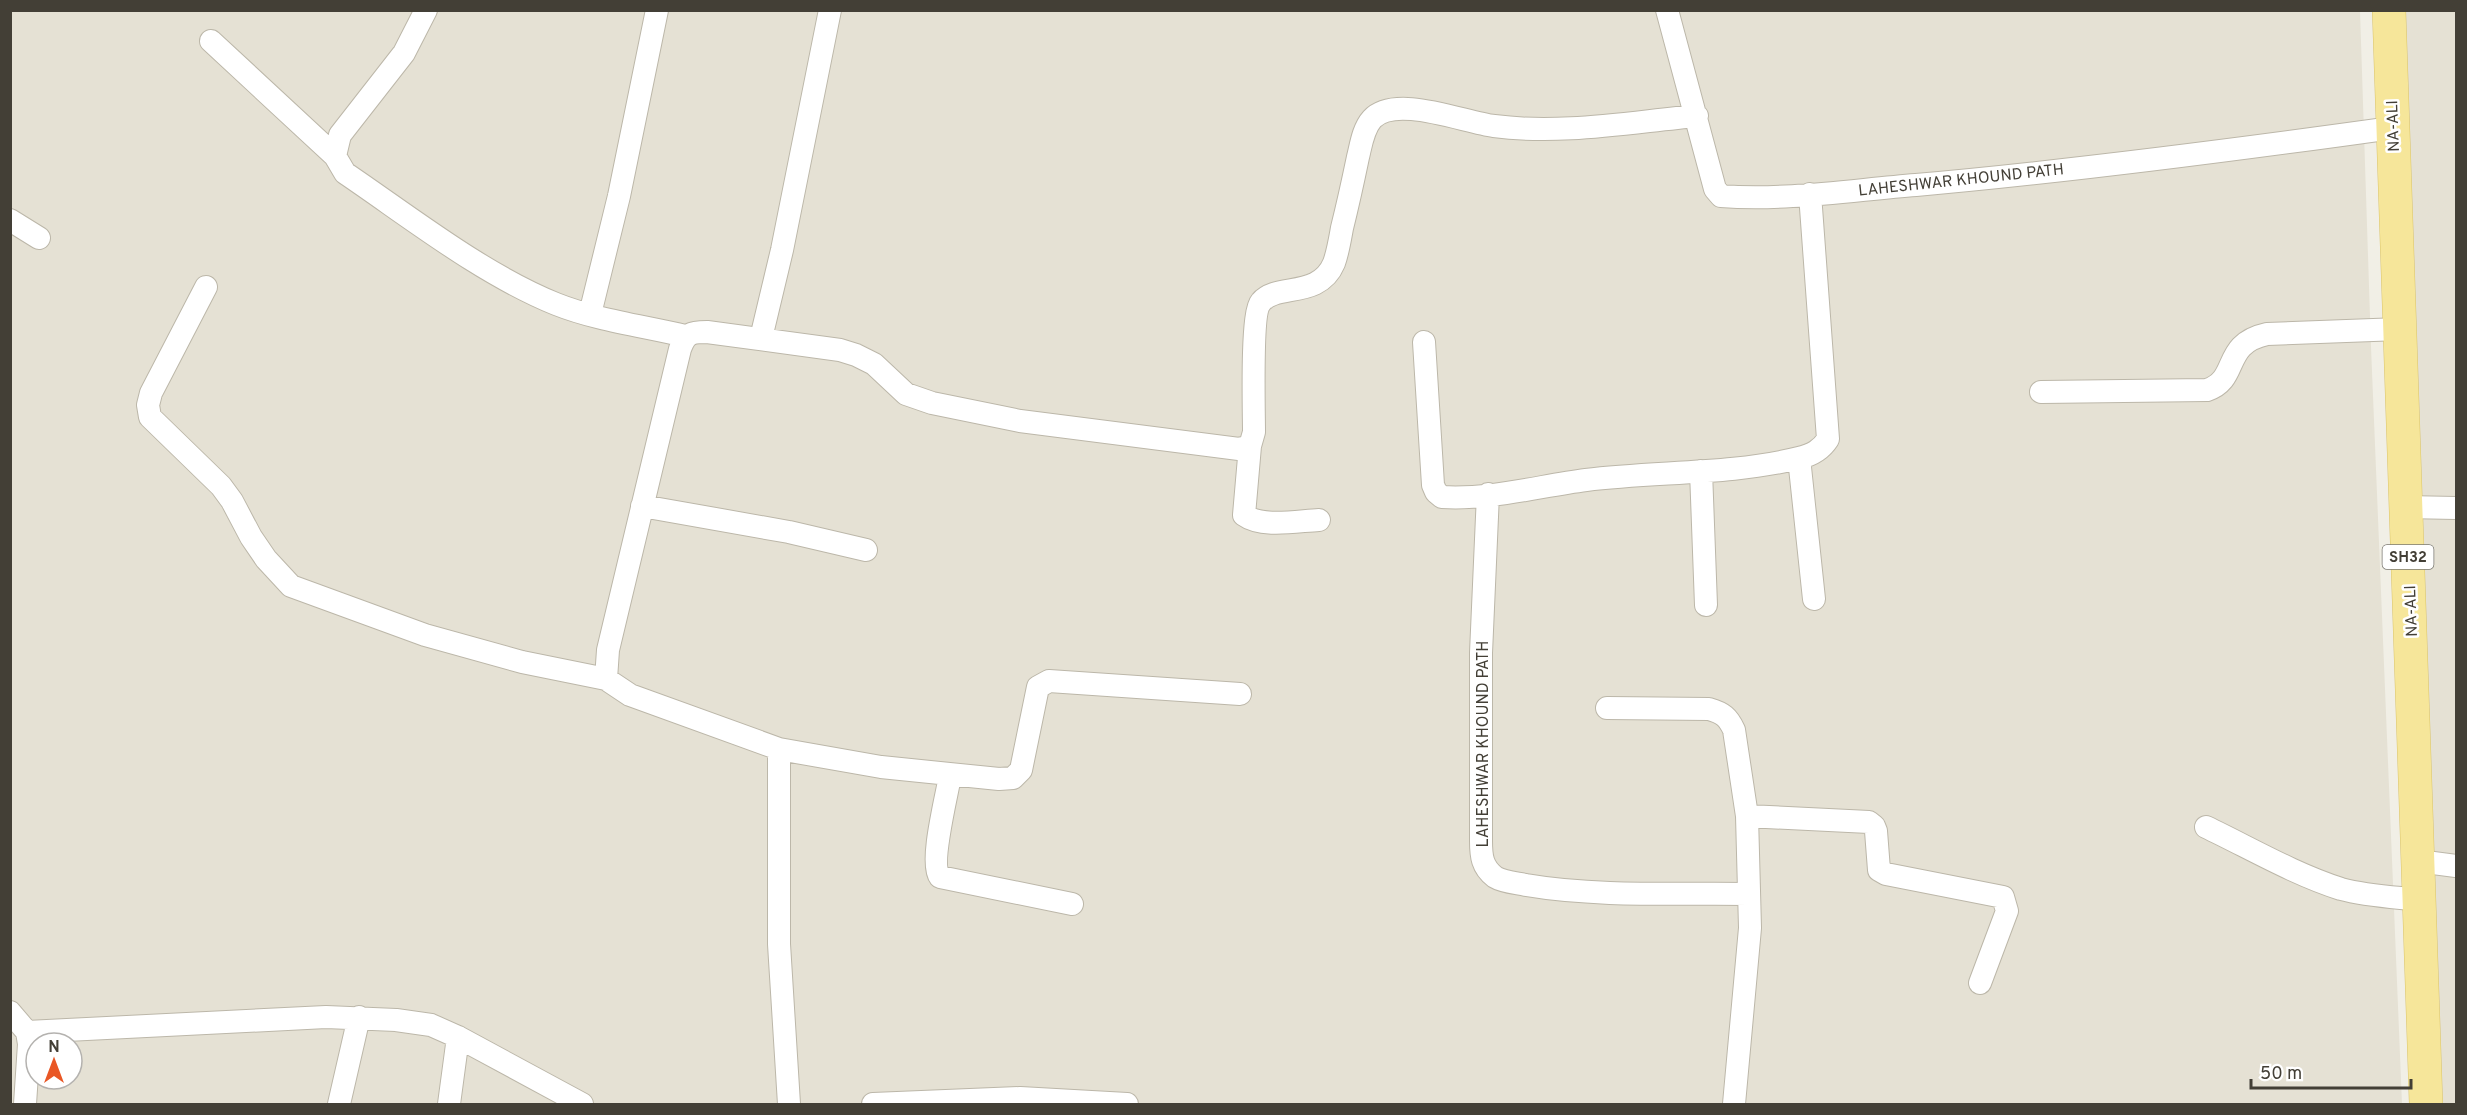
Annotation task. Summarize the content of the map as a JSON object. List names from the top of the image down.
{
  "streets": {
    "main road": ["NA-ALI", "SH32"],
    "street": ["LAHESHWAR KHOUND PATH"]
  },
  "crossings": [
    ["NA-ALI", "LAHESHWAR KHOUND PATH"]
  ],
  "scale_bar": "50 m",
  "north": "top"
}
